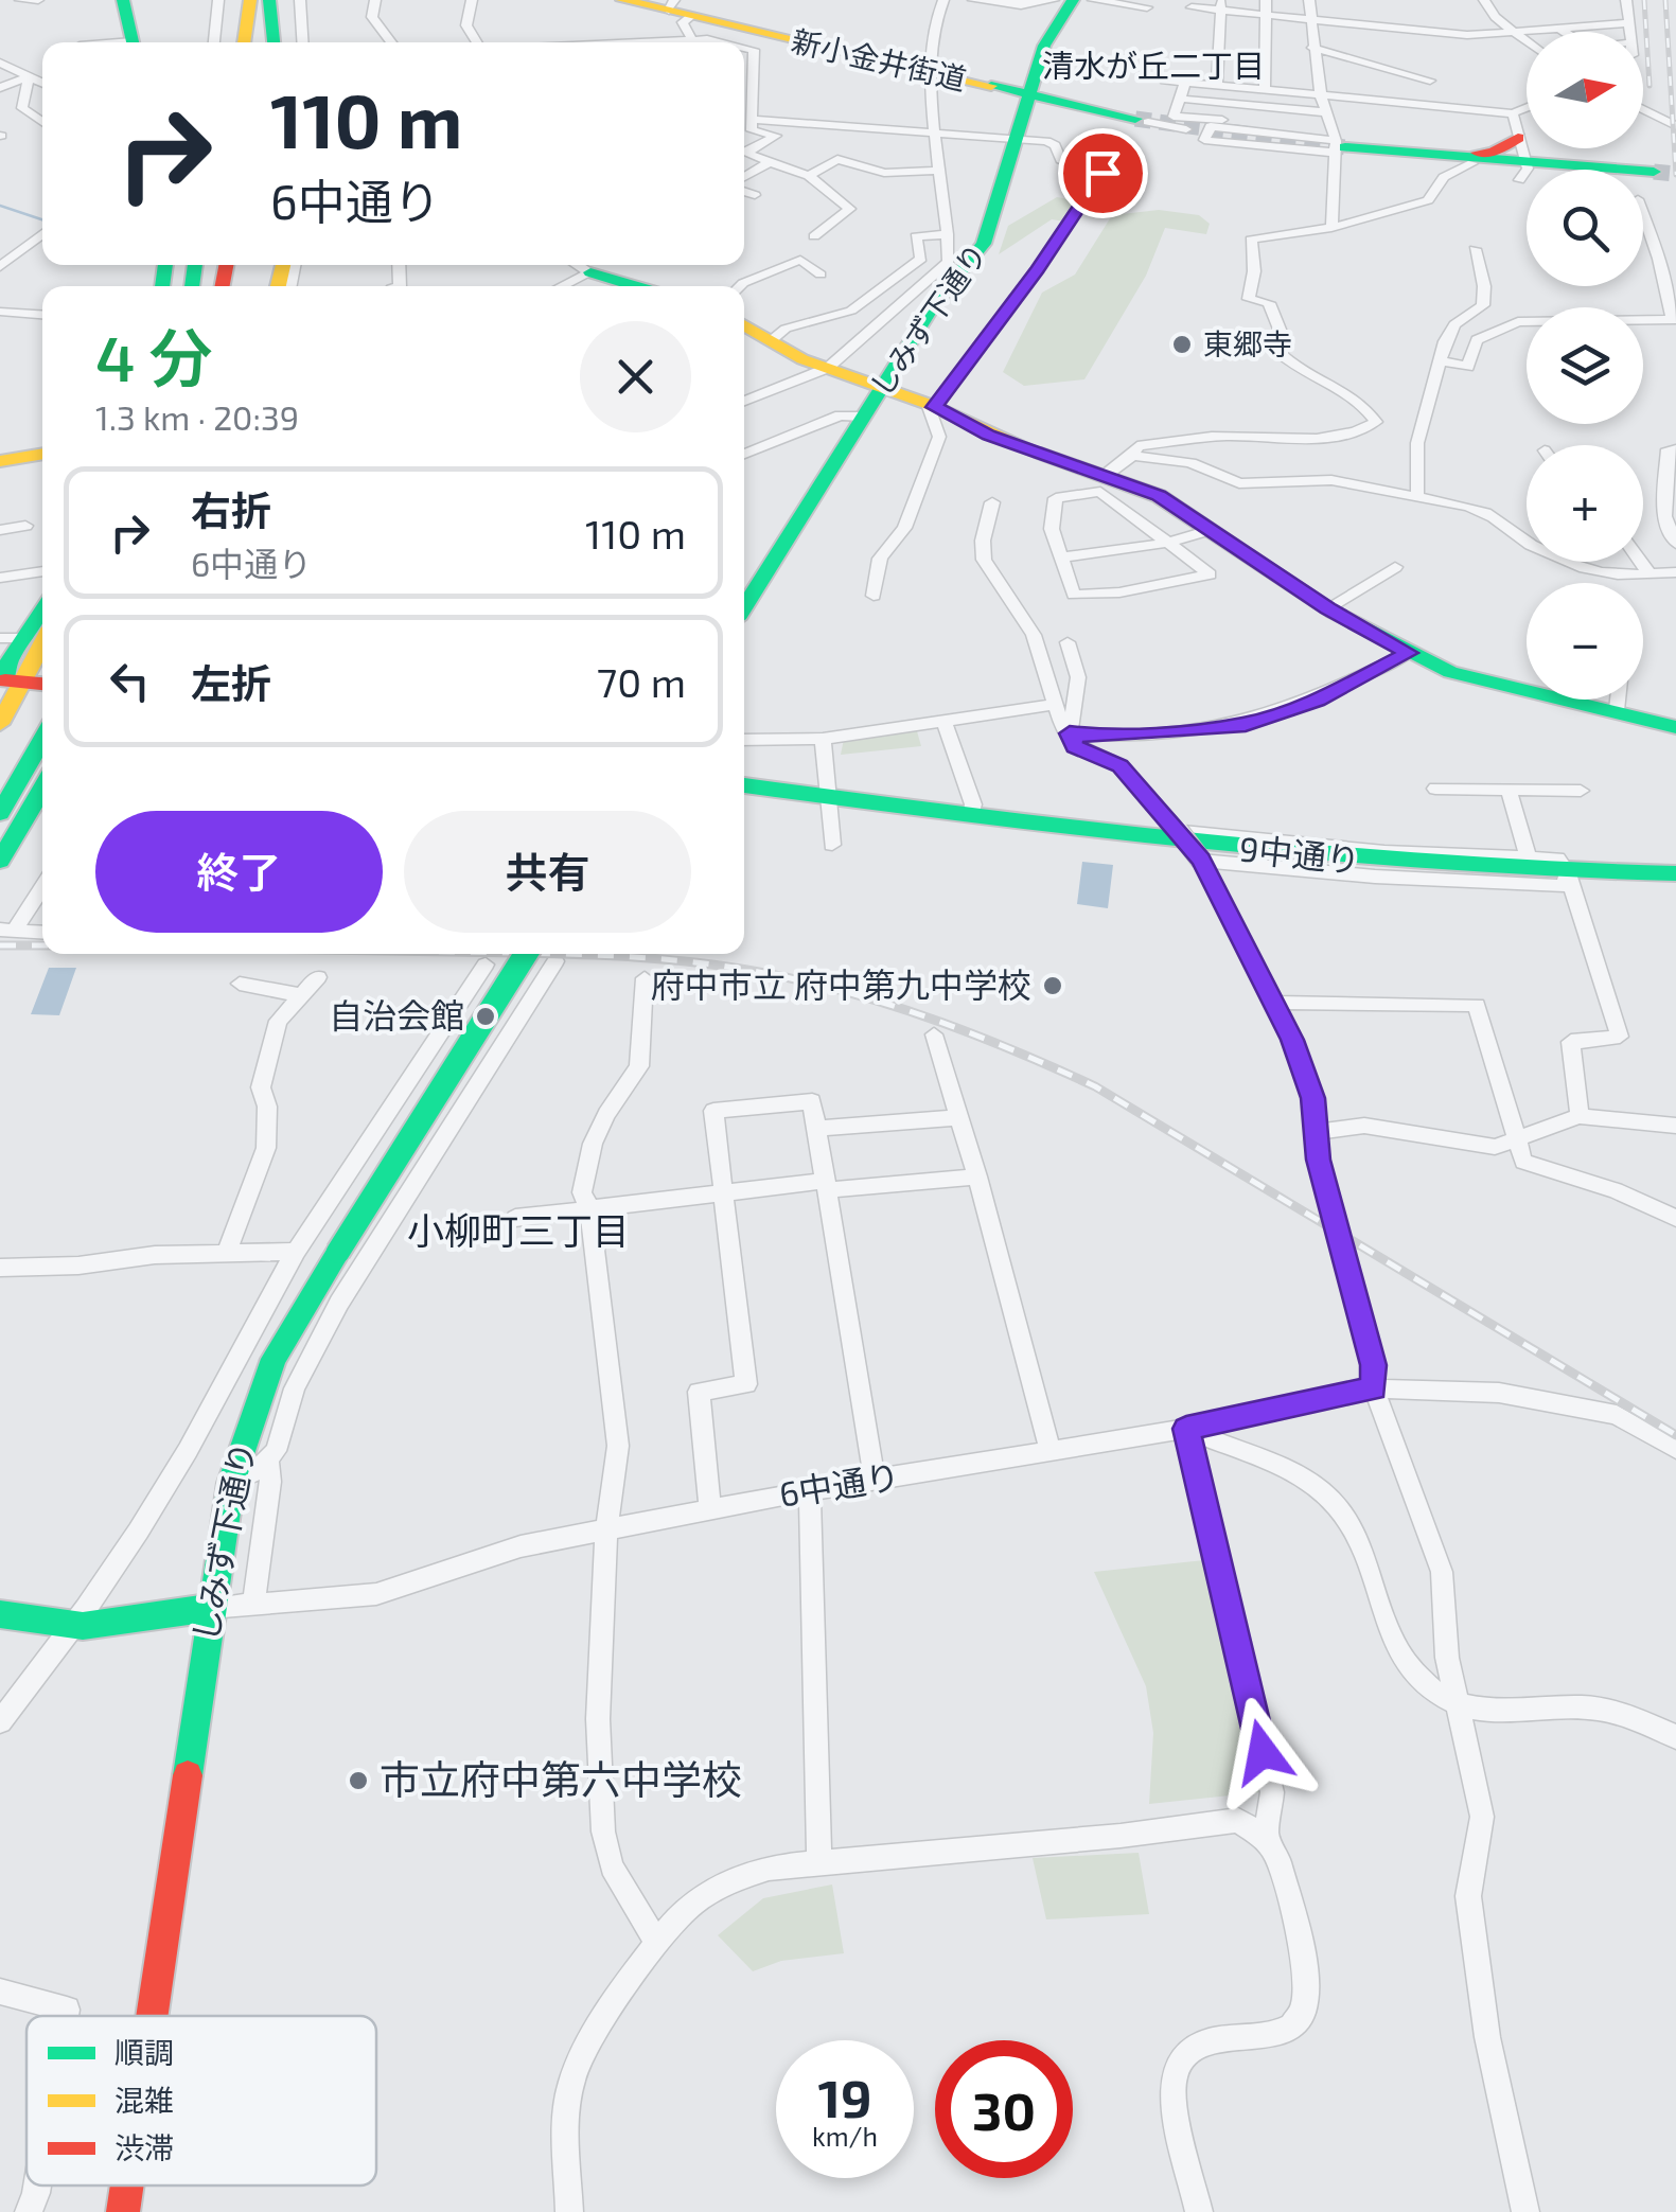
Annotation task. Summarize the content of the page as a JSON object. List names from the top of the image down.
{
  "streets": {
    "main road": [
      "新小金井街道",
      "しみず下通り",
      "9中通り",
      "6中通り"
    ]
  },
  "crossings": [
    ["新小金井街道", "しみず下通り"],
    ["しみず下通り", "6中通り"]
  ],
  "districts": ["清水が丘二丁目", "小柳町三丁目"],
  "places": [
    "東郷寺",
    "府中市立 府中第九中学校",
    "自治会館",
    "市立府中第六中学校"
  ],
  "legend": ["順調", "混雑", "渋滞"],
  "north": "right",
  "page": {
    "map_buttons": ["+", "−"],
    "turn": ["110 m", "6中通り"],
    "heading": ["4 分", "1.3 km · 20:39"],
    "list": [
      {
        "name": "右折",
        "note": "6中通り",
        "value": "110 m"
      },
      {
        "name": "左折",
        "value": "70 m"
      }
    ],
    "buttons": ["終了", "共有"],
    "speed": "19 km/h",
    "limit": "30"
  }
}
